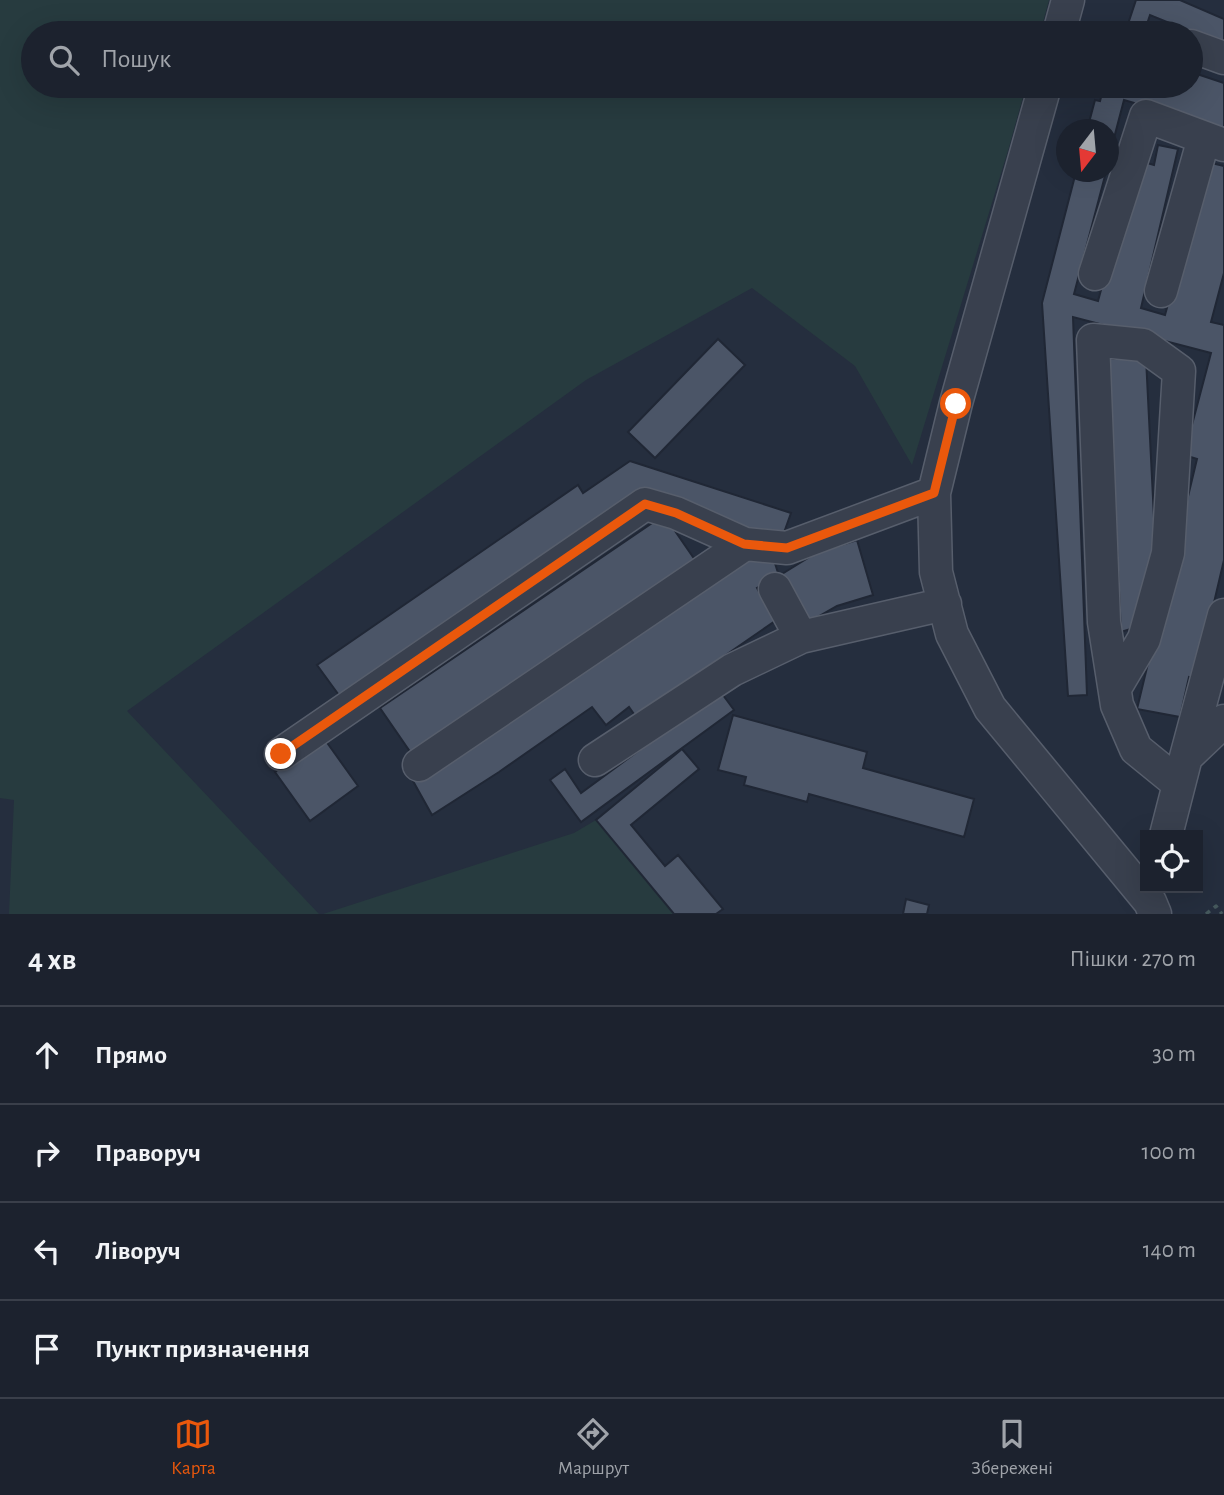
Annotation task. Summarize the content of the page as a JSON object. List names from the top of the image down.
{
  "north": "bottom",
  "page": {
    "search": "Пошук",
    "heading": ["4 хв", "Пішки · 270 m"],
    "list": [
      ["Прямо", "30 m"],
      ["Праворуч", "100 m"],
      ["Ліворуч", "140 m"],
      "Пункт призначення"
    ],
    "nav": ["Карта", "Маршрут", "Збережені"]
  }
}
